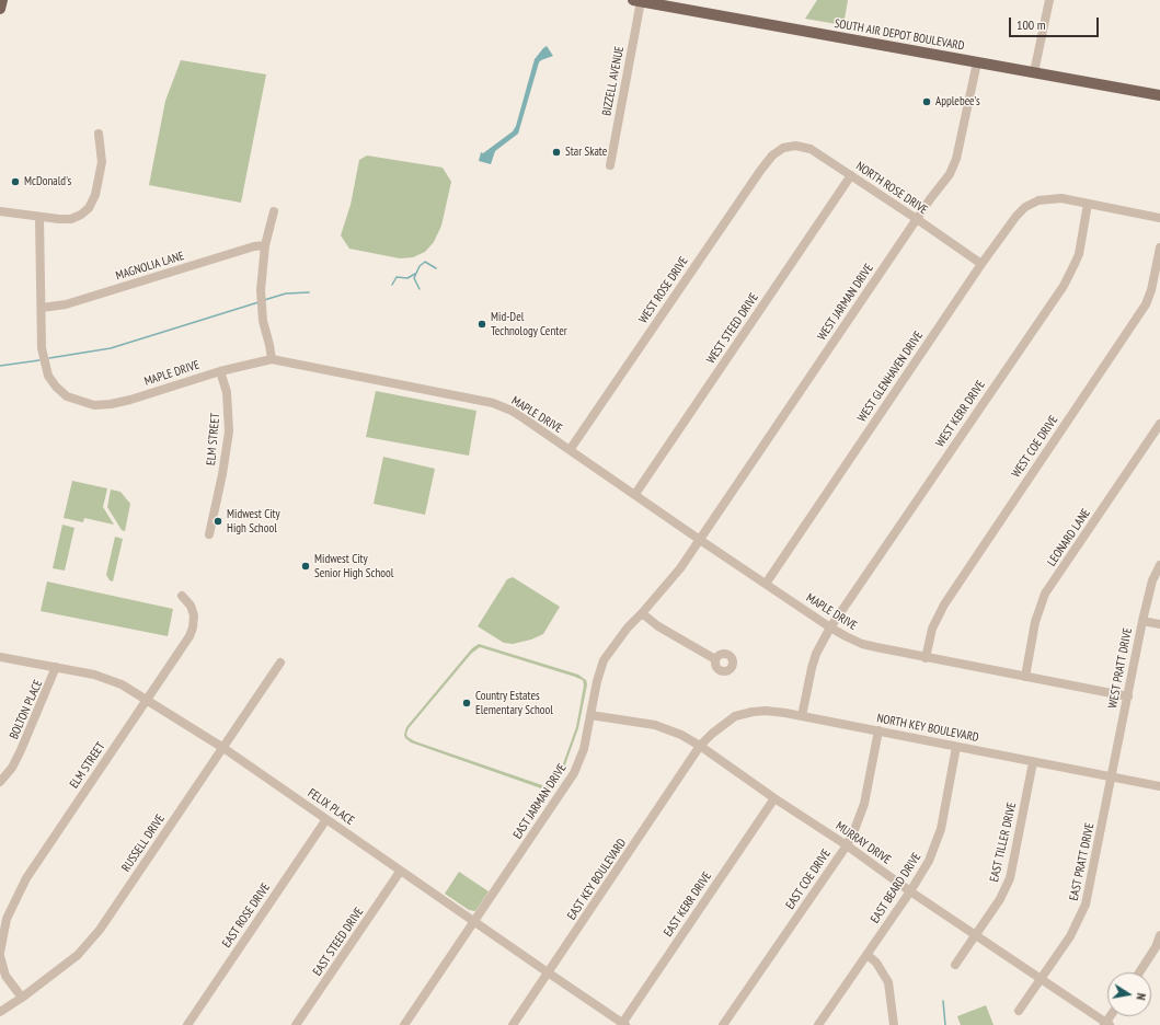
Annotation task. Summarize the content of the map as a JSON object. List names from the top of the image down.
{
  "streets": {
    "main road": ["SOUTH AIR DEPOT BOULEVARD"],
    "street": [
      "BIZZELL AVENUE",
      "NORTH ROSE DRIVE",
      "MAGNOLIA LANE",
      "WEST ROSE DRIVE",
      "WEST JARMAN DRIVE",
      "WEST STEED DRIVE",
      "MAPLE DRIVE",
      "WEST GLENHAVEN DRIVE",
      "WEST KERR DRIVE",
      "ELM STREET",
      "WEST COE DRIVE",
      "LEONARD LANE",
      "WEST PRATT DRIVE",
      "BOLTON PLACE",
      "NORTH KEY BOULEVARD",
      "EAST JARMAN DRIVE",
      "FELIX PLACE",
      "EAST TILLER DRIVE",
      "RUSSELL DRIVE",
      "MURRAY DRIVE",
      "EAST PRATT DRIVE",
      "EAST KEY BOULEVARD",
      "EAST COE DRIVE",
      "EAST BEARD DRIVE",
      "EAST KERR DRIVE",
      "EAST ROSE DRIVE",
      "EAST STEED DRIVE"
    ]
  },
  "crossings": [
    ["SOUTH AIR DEPOT BOULEVARD", "BIZZELL AVENUE"],
    ["SOUTH AIR DEPOT BOULEVARD", "WEST JARMAN DRIVE"],
    ["NORTH ROSE DRIVE", "WEST ROSE DRIVE"],
    ["NORTH ROSE DRIVE", "WEST JARMAN DRIVE"],
    ["NORTH ROSE DRIVE", "WEST STEED DRIVE"],
    ["NORTH ROSE DRIVE", "WEST GLENHAVEN DRIVE"],
    ["MAGNOLIA LANE", "MAPLE DRIVE"],
    ["WEST ROSE DRIVE", "MAPLE DRIVE"],
    ["WEST JARMAN DRIVE", "MAPLE DRIVE"],
    ["WEST JARMAN DRIVE", "EAST JARMAN DRIVE"],
    ["WEST STEED DRIVE", "MAPLE DRIVE"],
    ["MAPLE DRIVE", "WEST GLENHAVEN DRIVE"],
    ["MAPLE DRIVE", "WEST KERR DRIVE"],
    ["MAPLE DRIVE", "ELM STREET"],
    ["MAPLE DRIVE", "WEST COE DRIVE"],
    ["MAPLE DRIVE", "LEONARD LANE"],
    ["MAPLE DRIVE", "WEST PRATT DRIVE"],
    ["MAPLE DRIVE", "EAST JARMAN DRIVE"],
    ["WEST GLENHAVEN DRIVE", "WEST KERR DRIVE"],
    ["ELM STREET", "FELIX PLACE"],
    ["ELM STREET", "RUSSELL DRIVE"],
    ["WEST PRATT DRIVE", "NORTH KEY BOULEVARD"],
    ["WEST PRATT DRIVE", "EAST PRATT DRIVE"],
    ["BOLTON PLACE", "FELIX PLACE"],
    ["NORTH KEY BOULEVARD", "EAST TILLER DRIVE"],
    ["NORTH KEY BOULEVARD", "MURRAY DRIVE"],
    ["NORTH KEY BOULEVARD", "EAST PRATT DRIVE"],
    ["NORTH KEY BOULEVARD", "EAST KEY BOULEVARD"],
    ["NORTH KEY BOULEVARD", "EAST COE DRIVE"],
    ["NORTH KEY BOULEVARD", "EAST BEARD DRIVE"],
    ["EAST JARMAN DRIVE", "FELIX PLACE"],
    ["EAST JARMAN DRIVE", "MURRAY DRIVE"],
    ["FELIX PLACE", "RUSSELL DRIVE"],
    ["FELIX PLACE", "EAST KEY BOULEVARD"],
    ["FELIX PLACE", "EAST KERR DRIVE"],
    ["FELIX PLACE", "EAST ROSE DRIVE"],
    ["FELIX PLACE", "EAST STEED DRIVE"],
    ["EAST TILLER DRIVE", "MURRAY DRIVE"],
    ["MURRAY DRIVE", "EAST PRATT DRIVE"],
    ["MURRAY DRIVE", "EAST KEY BOULEVARD"],
    ["MURRAY DRIVE", "EAST COE DRIVE"],
    ["MURRAY DRIVE", "EAST BEARD DRIVE"],
    ["MURRAY DRIVE", "EAST KERR DRIVE"]
  ],
  "places": [
    "Applebee's",
    "Star Skate",
    "McDonald's",
    "Mid-Del Technology Center",
    "Midwest City High School",
    "Midwest City Senior High School",
    "Country Estates Elementary School"
  ],
  "scale_bar": "100 m",
  "north": "right"
}
